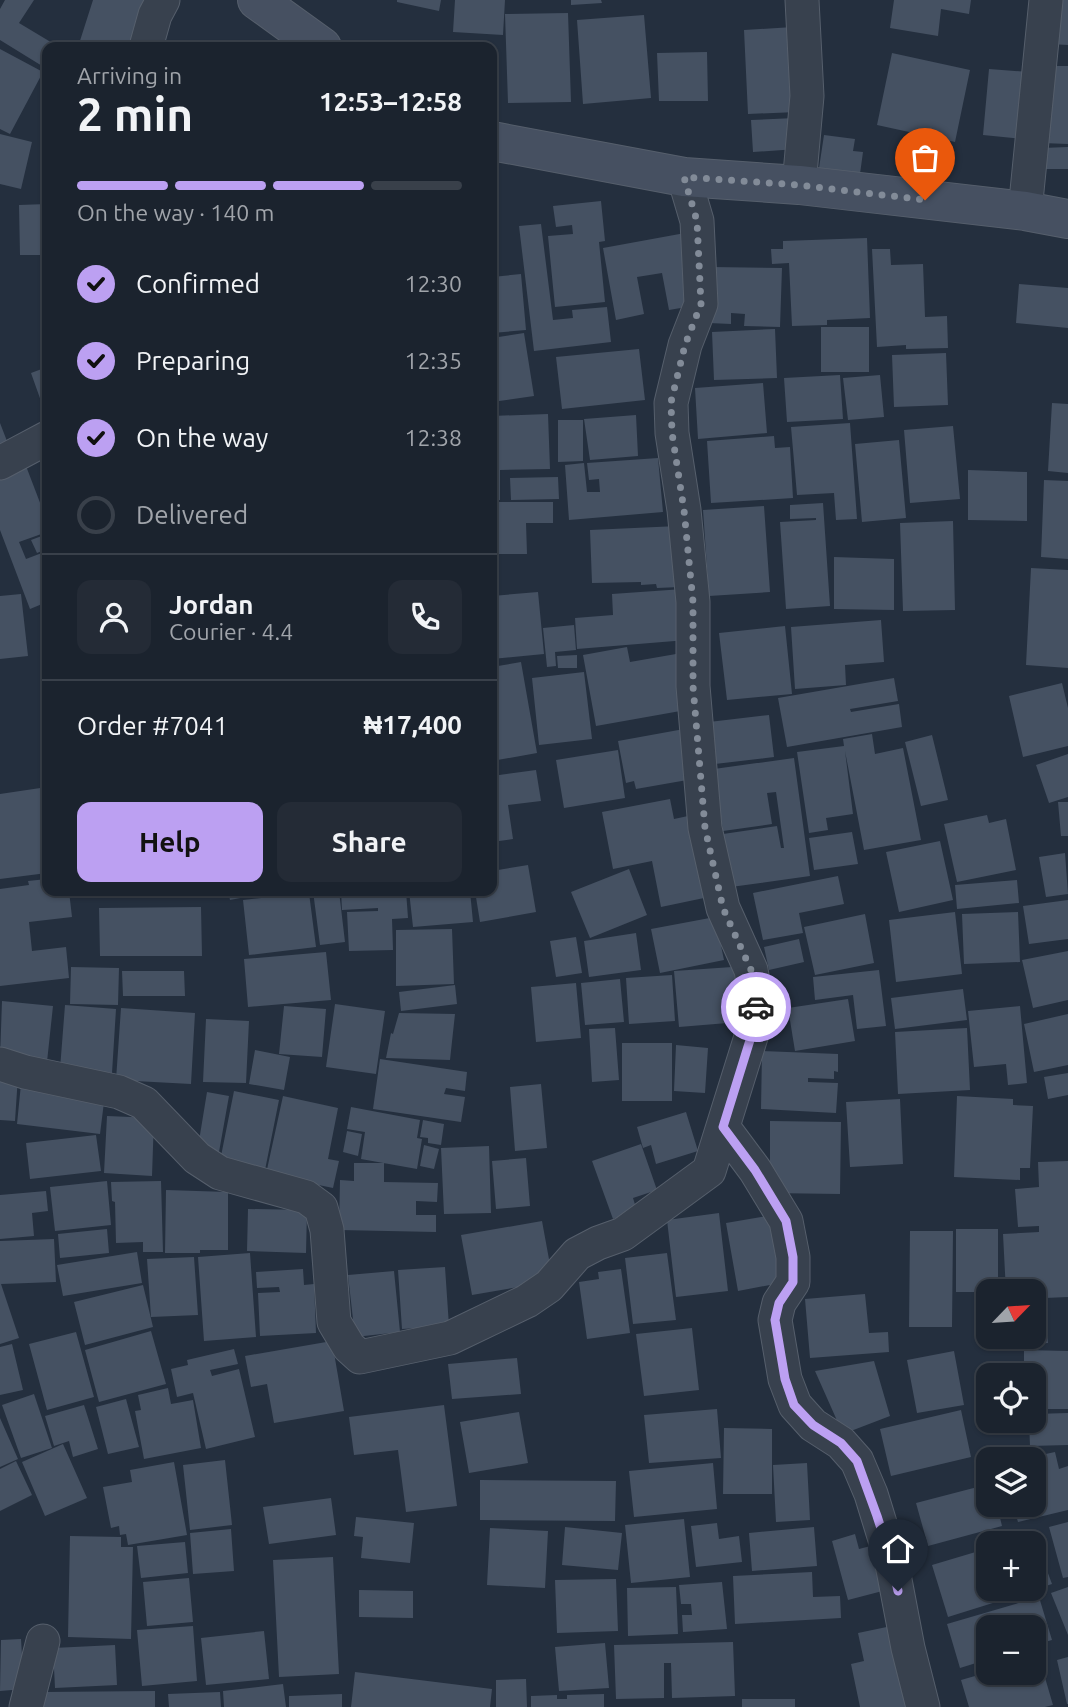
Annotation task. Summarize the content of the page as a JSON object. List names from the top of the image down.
{
  "north": "top right",
  "page": {
    "heading": ["2 min", "Arriving in", "12:53–12:58"],
    "panel": [
      "Jordan",
      "Courier · 4.4",
      "Order #7041",
      "₦17,400"
    ],
    "bar": "On the way · 140 m",
    "list": [
      ["Confirmed", "12:30"],
      ["Preparing", "12:35"],
      ["On the way", "12:38"],
      "Delivered"
    ],
    "buttons": ["Help", "Share"],
    "map_buttons": ["+", "−"]
  }
}
